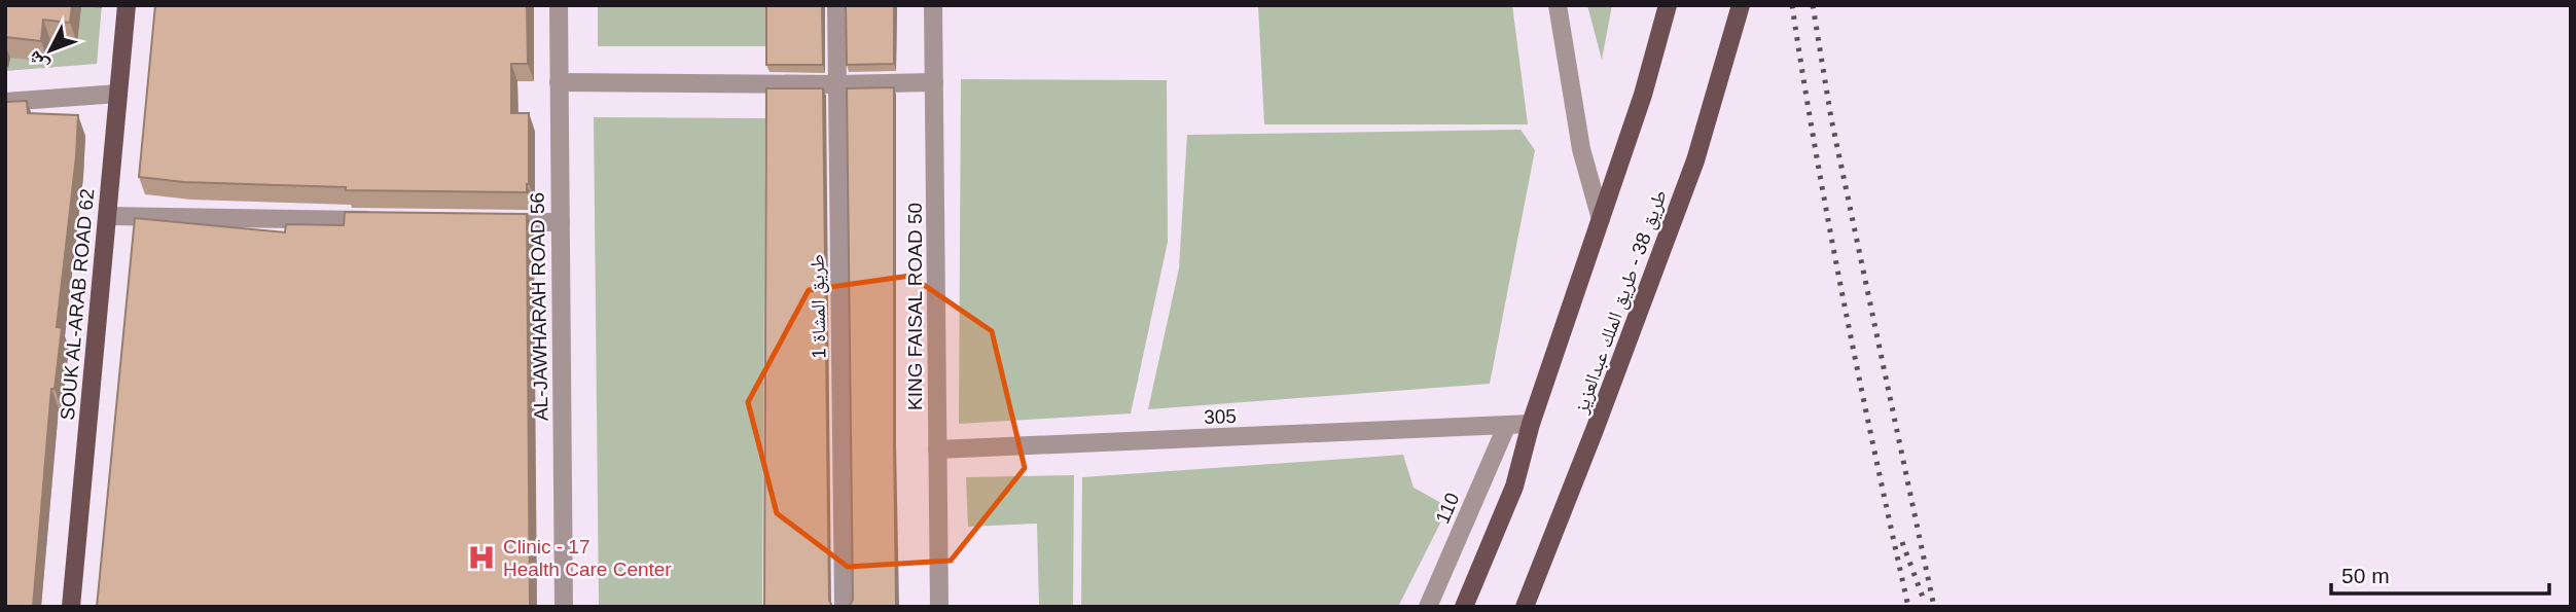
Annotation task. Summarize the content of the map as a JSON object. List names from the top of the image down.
{
  "streets": {
    "main road": ["طريق 38 - طريق الملك عبدالعزيز", "SOUK AL-ARAB ROAD 62"],
    "street": [
      "AL-JAWHARAH ROAD 56",
      "طريق المشاة 1",
      "KING FAISAL ROAD 50",
      "305",
      "110"
    ]
  },
  "crossings": [
    ["KING FAISAL ROAD 50", "305"],
    ["305", "110"]
  ],
  "places": {
    "hospital": ["Clinic - 17 Health Care Center"]
  },
  "scale_bar": "50 m",
  "north": "bottom left"
}
